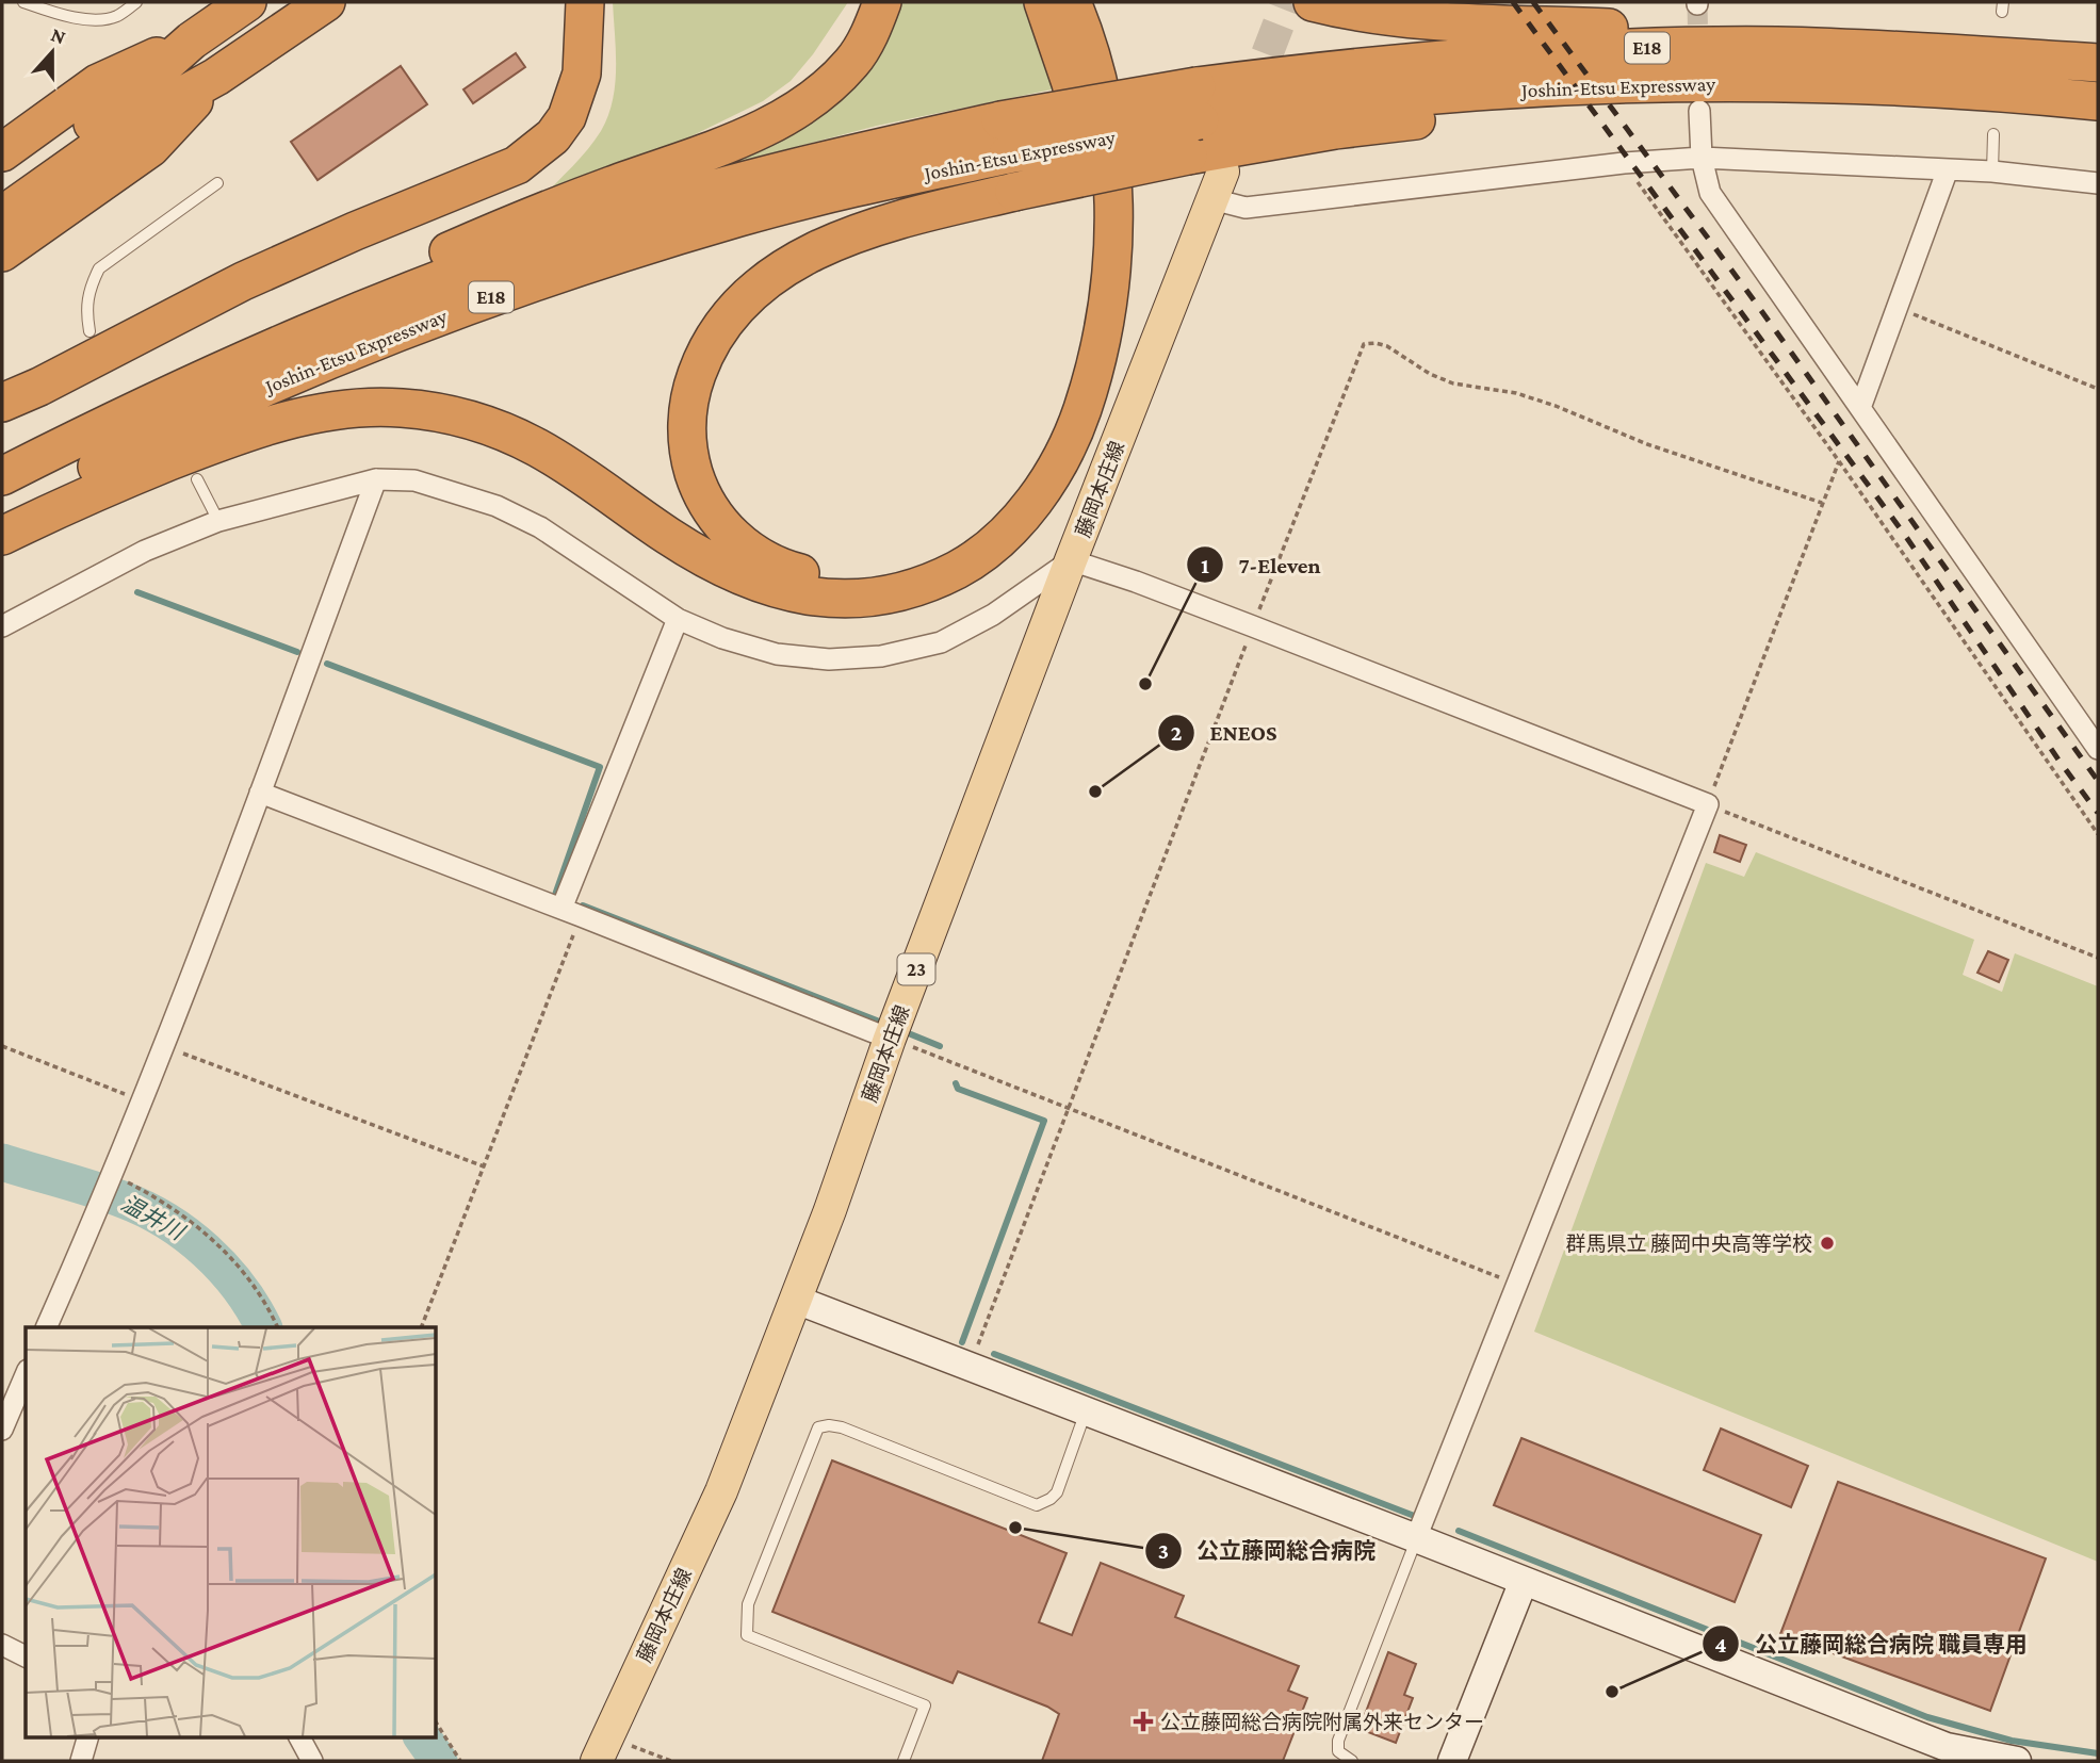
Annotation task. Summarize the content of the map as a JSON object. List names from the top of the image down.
{
  "streets": {
    "highway": ["E18", "Joshin-Etsu Expressway"],
    "main road": ["藤岡本庄線", "23"]
  },
  "water": ["温井川"],
  "places": {
    "other": [
      "7-Eleven",
      "ENEOS",
      "群馬県立 藤岡中央高等学校",
      "公立藤岡総合病院",
      "公立藤岡総合病院 職員専用"
    ],
    "health": ["公立藤岡総合病院附属外来センター"]
  },
  "north": "top"
}
